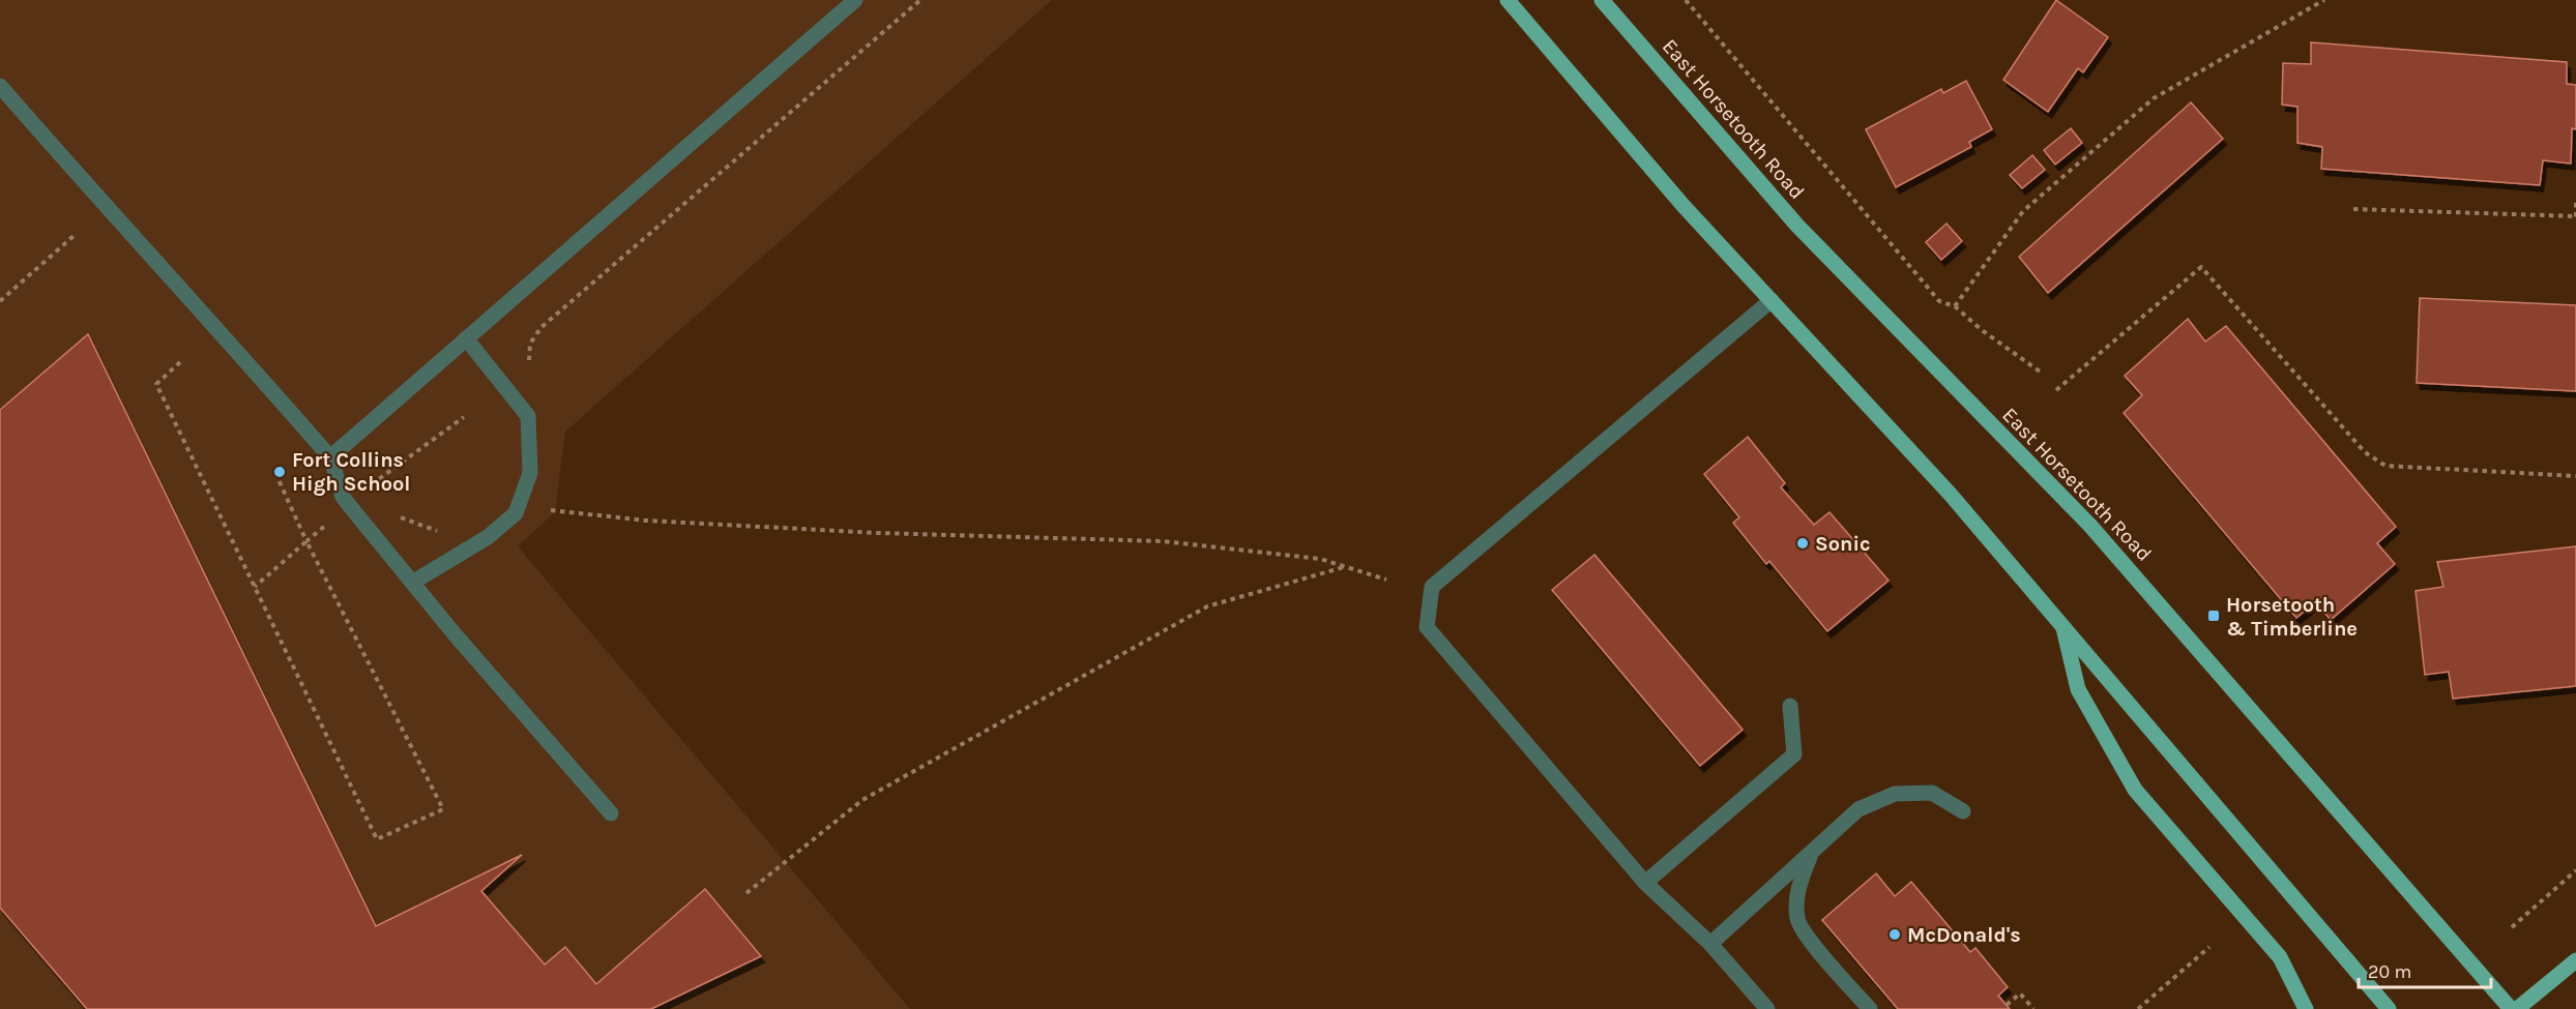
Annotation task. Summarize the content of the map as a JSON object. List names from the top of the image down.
{
  "streets": {
    "main road": ["East Horsetooth Road"]
  },
  "places": {
    "other": ["Fort Collins High School", "Sonic", "McDonald's"],
    "transit": ["Horsetooth & Timberline"]
  },
  "scale_bar": "20 m"
}
